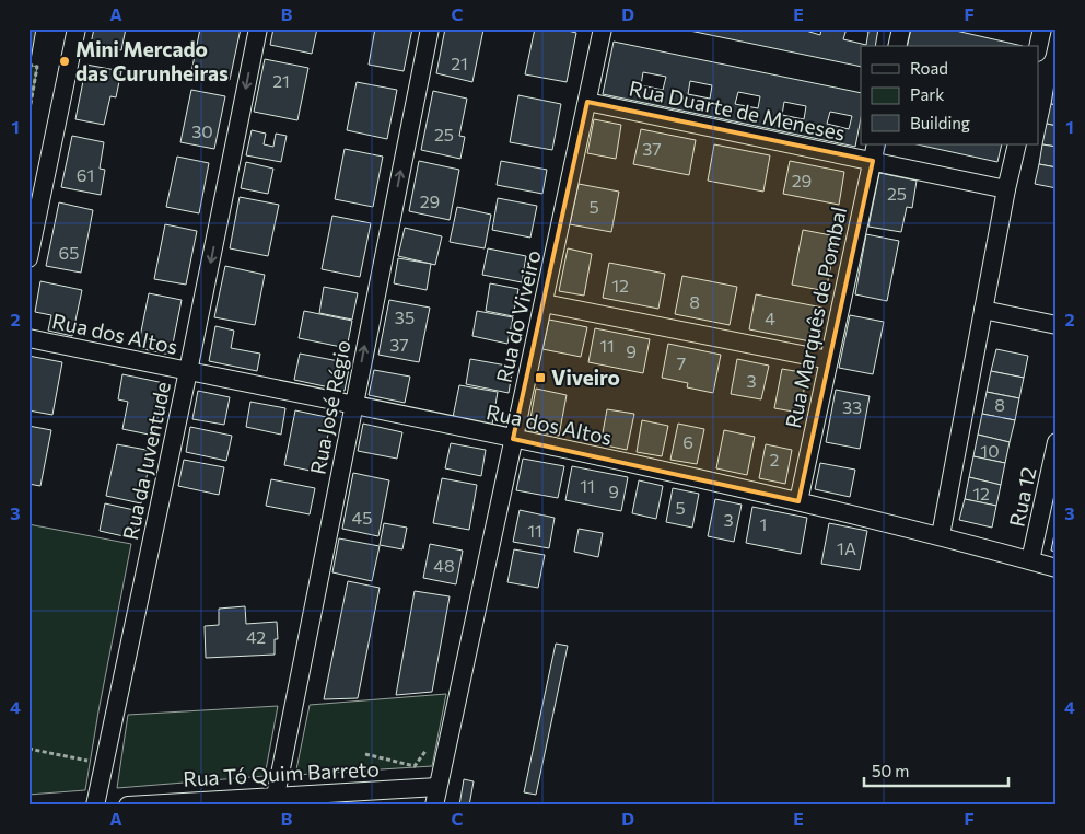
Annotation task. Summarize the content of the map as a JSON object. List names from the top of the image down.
{
  "streets": {
    "street": [
      "Rua Duarte de Meneses",
      "Rua do Viveiro",
      "Rua Marquês de Pombal",
      "Rua dos Altos",
      "Rua José Régio",
      "Rua da Juventude",
      "Rua 12",
      "Rua Tó Quim Barreto"
    ]
  },
  "crossings": [
    ["Rua Duarte de Meneses", "Rua do Viveiro"],
    ["Rua Duarte de Meneses", "Rua Marquês de Pombal"],
    ["Rua do Viveiro", "Rua dos Altos"],
    ["Rua do Viveiro", "Rua Tó Quim Barreto"],
    ["Rua Marquês de Pombal", "Rua dos Altos"],
    ["Rua dos Altos", "Rua José Régio"],
    ["Rua dos Altos", "Rua da Juventude"],
    ["Rua dos Altos", "Rua 12"],
    ["Rua José Régio", "Rua Tó Quim Barreto"]
  ],
  "one_way": ["Rua José Régio", "Rua da Juventude"],
  "places": {
    "other": ["Mini Mercado das Curunheiras"],
    "transit": ["Viveiro"]
  },
  "house_numbers": [
    "21",
    "21",
    "30",
    "25",
    "37",
    "61",
    "29",
    "25",
    "29",
    "5",
    "65",
    "12",
    "8",
    "35",
    "4",
    "37",
    "11",
    "9",
    "7",
    "3",
    "8",
    "33",
    "6",
    "10",
    "2",
    "11",
    "9",
    "12",
    "5",
    "45",
    "3",
    "1",
    "11",
    "1A",
    "48",
    "42"
  ],
  "legend": ["Road", "Park", "Building"],
  "scale_bar": "50 m",
  "grid": {
    "columns": [
      "A",
      "B",
      "C",
      "D",
      "E",
      "F"
    ],
    "rows": [
      "1",
      "2",
      "3",
      "4"
    ]
  }
}
